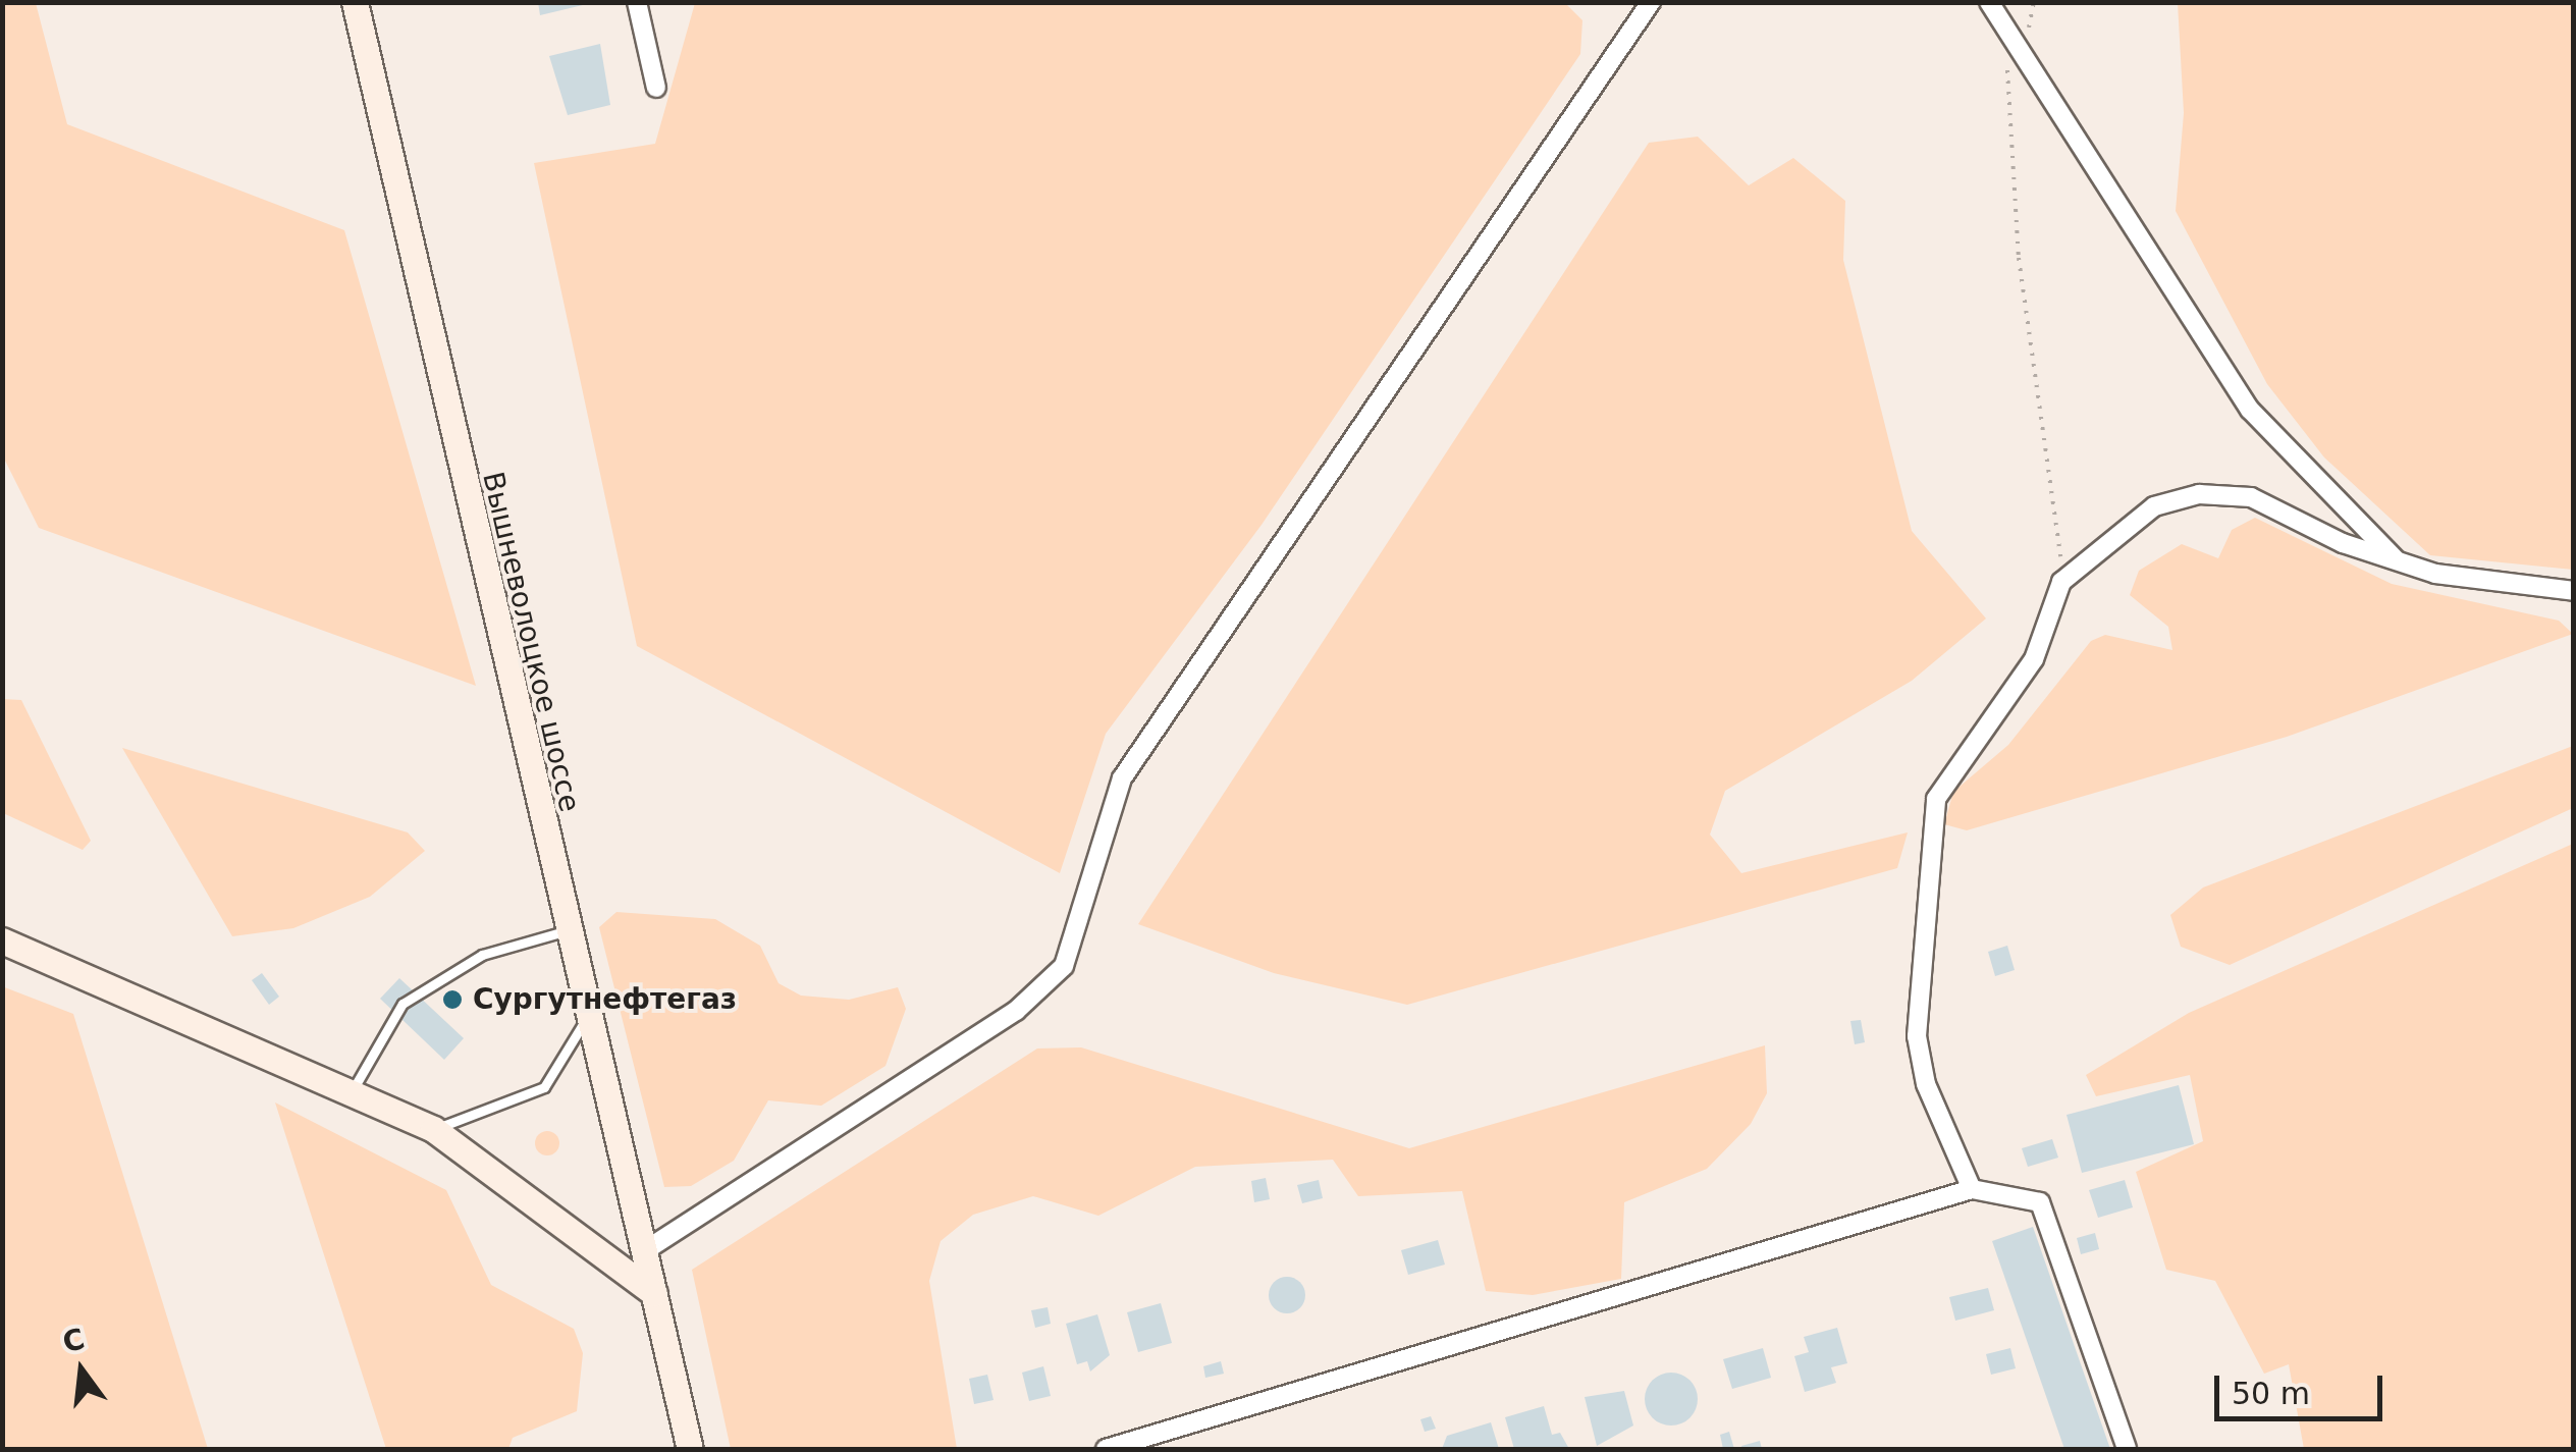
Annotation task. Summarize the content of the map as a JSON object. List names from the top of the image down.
{
  "streets": {
    "main road": ["Вышневолоцкое шоссе"]
  },
  "places": ["Сургутнефтегаз"],
  "scale_bar": "50 m",
  "north": "top"
}
